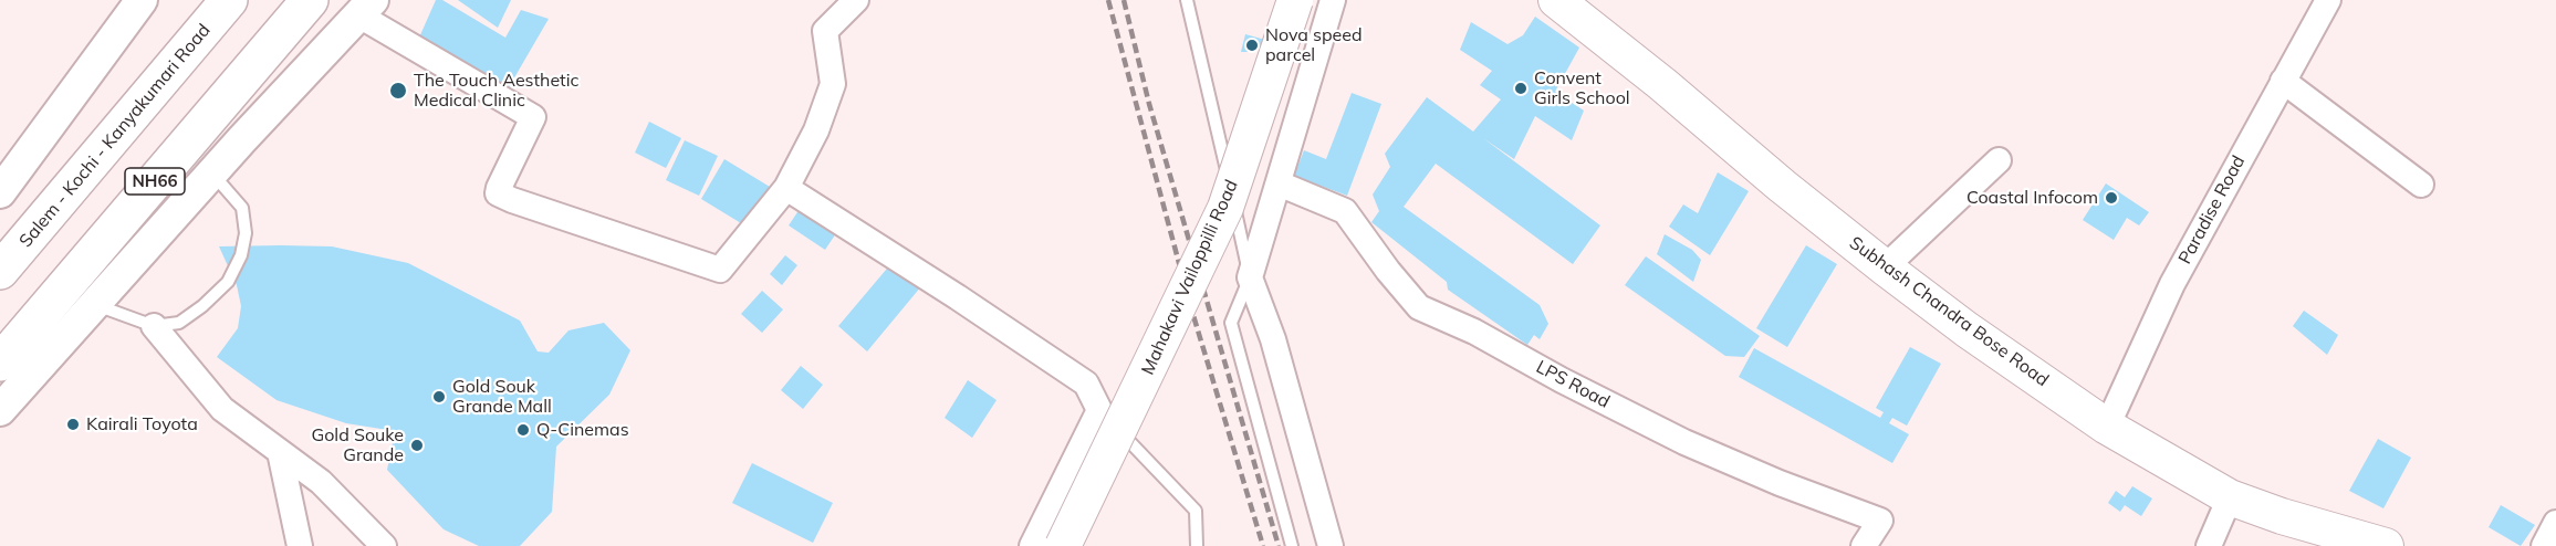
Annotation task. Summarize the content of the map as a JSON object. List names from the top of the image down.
{
  "streets": {
    "highway": ["Salem - Kochi - Kanyakumari Road", "NH66"],
    "main road": ["Mahakavi Vailoppilli Road", "Subhash Chandra Bose Road"],
    "street": ["Paradise Road", "LPS Road"]
  },
  "crossings": [
    ["Paradise Road", "Subhash Chandra Bose Road"]
  ],
  "places": [
    "Nova speed parcel",
    "Convent Girls School",
    "The Touch Aesthetic Medical Clinic",
    "Coastal Infocom",
    "Gold Souk Grande Mall",
    "Kairali Toyota",
    "Q-Cinemas",
    "Gold Souke Grande"
  ]
}
